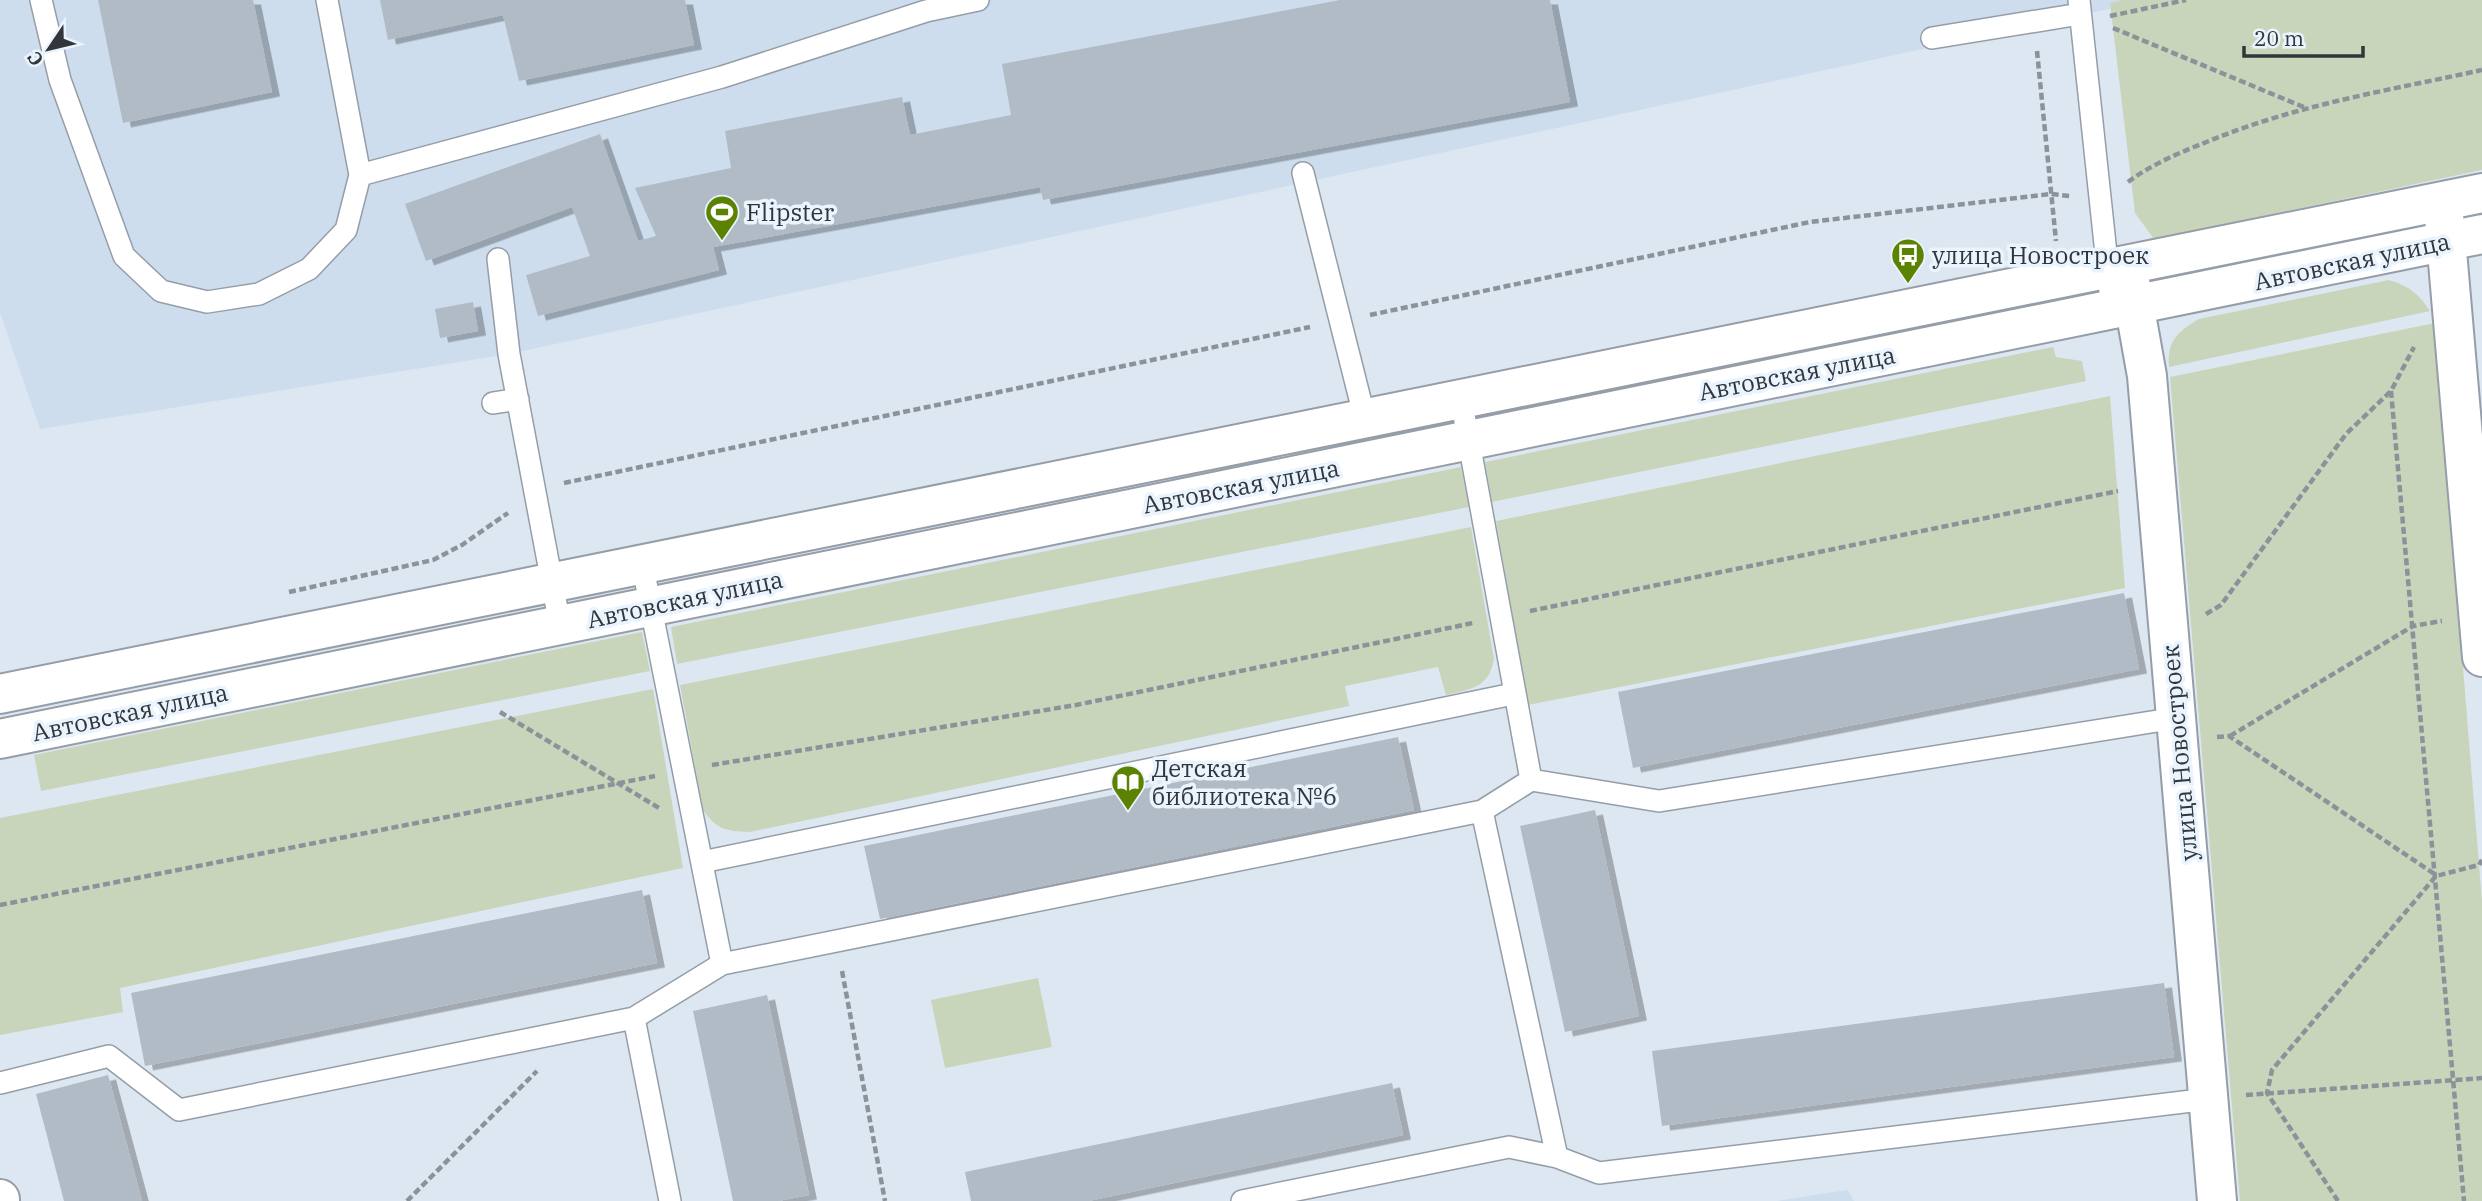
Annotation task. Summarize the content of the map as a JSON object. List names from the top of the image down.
{
  "streets": {
    "street": ["Автовская улица", "улица Новостроек"]
  },
  "crossings": [
    ["Автовская улица", "улица Новостроек"]
  ],
  "places": {
    "sports": ["Flipster"],
    "bus stop": ["улица Новостроек"],
    "library": ["Детская библиотека №6"]
  },
  "scale_bar": "20 m",
  "north": "bottom left"
}
